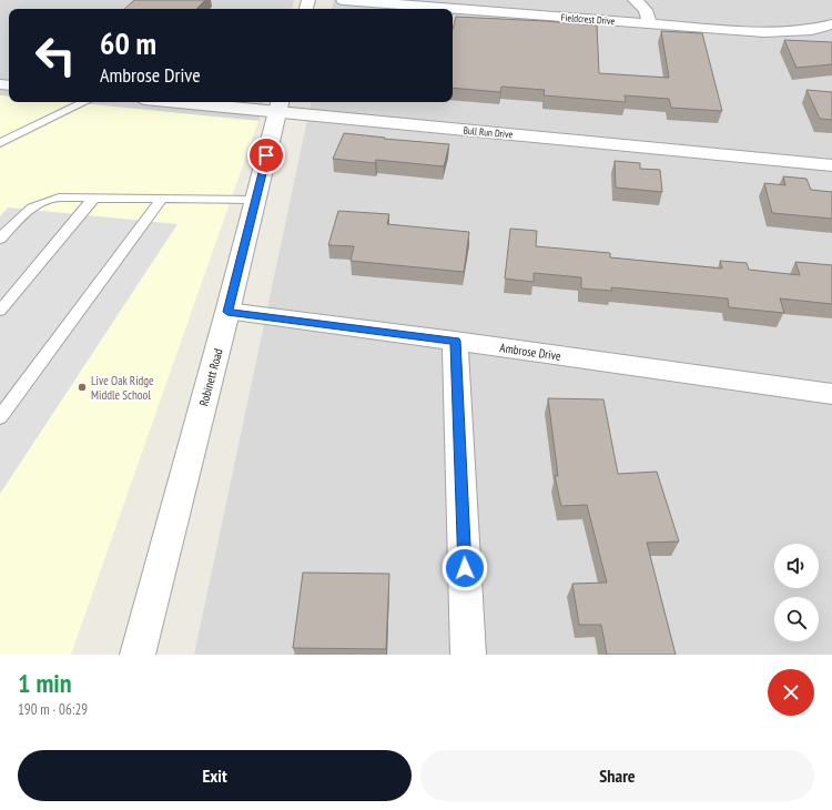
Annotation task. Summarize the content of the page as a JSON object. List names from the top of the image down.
{
  "streets": {
    "street": [
      "Fieldcrest Drive",
      "Bull Run Drive",
      "Ambrose Drive",
      "Robinett Road"
    ]
  },
  "crossings": [
    ["Bull Run Drive", "Robinett Road"],
    ["Ambrose Drive", "Robinett Road"]
  ],
  "places": ["Live Oak Ridge Middle School"],
  "page": {
    "turn": ["60 m", "Ambrose Drive"],
    "heading": ["1 min", "190 m · 06:29"],
    "buttons": ["Exit", "Share"]
  }
}
